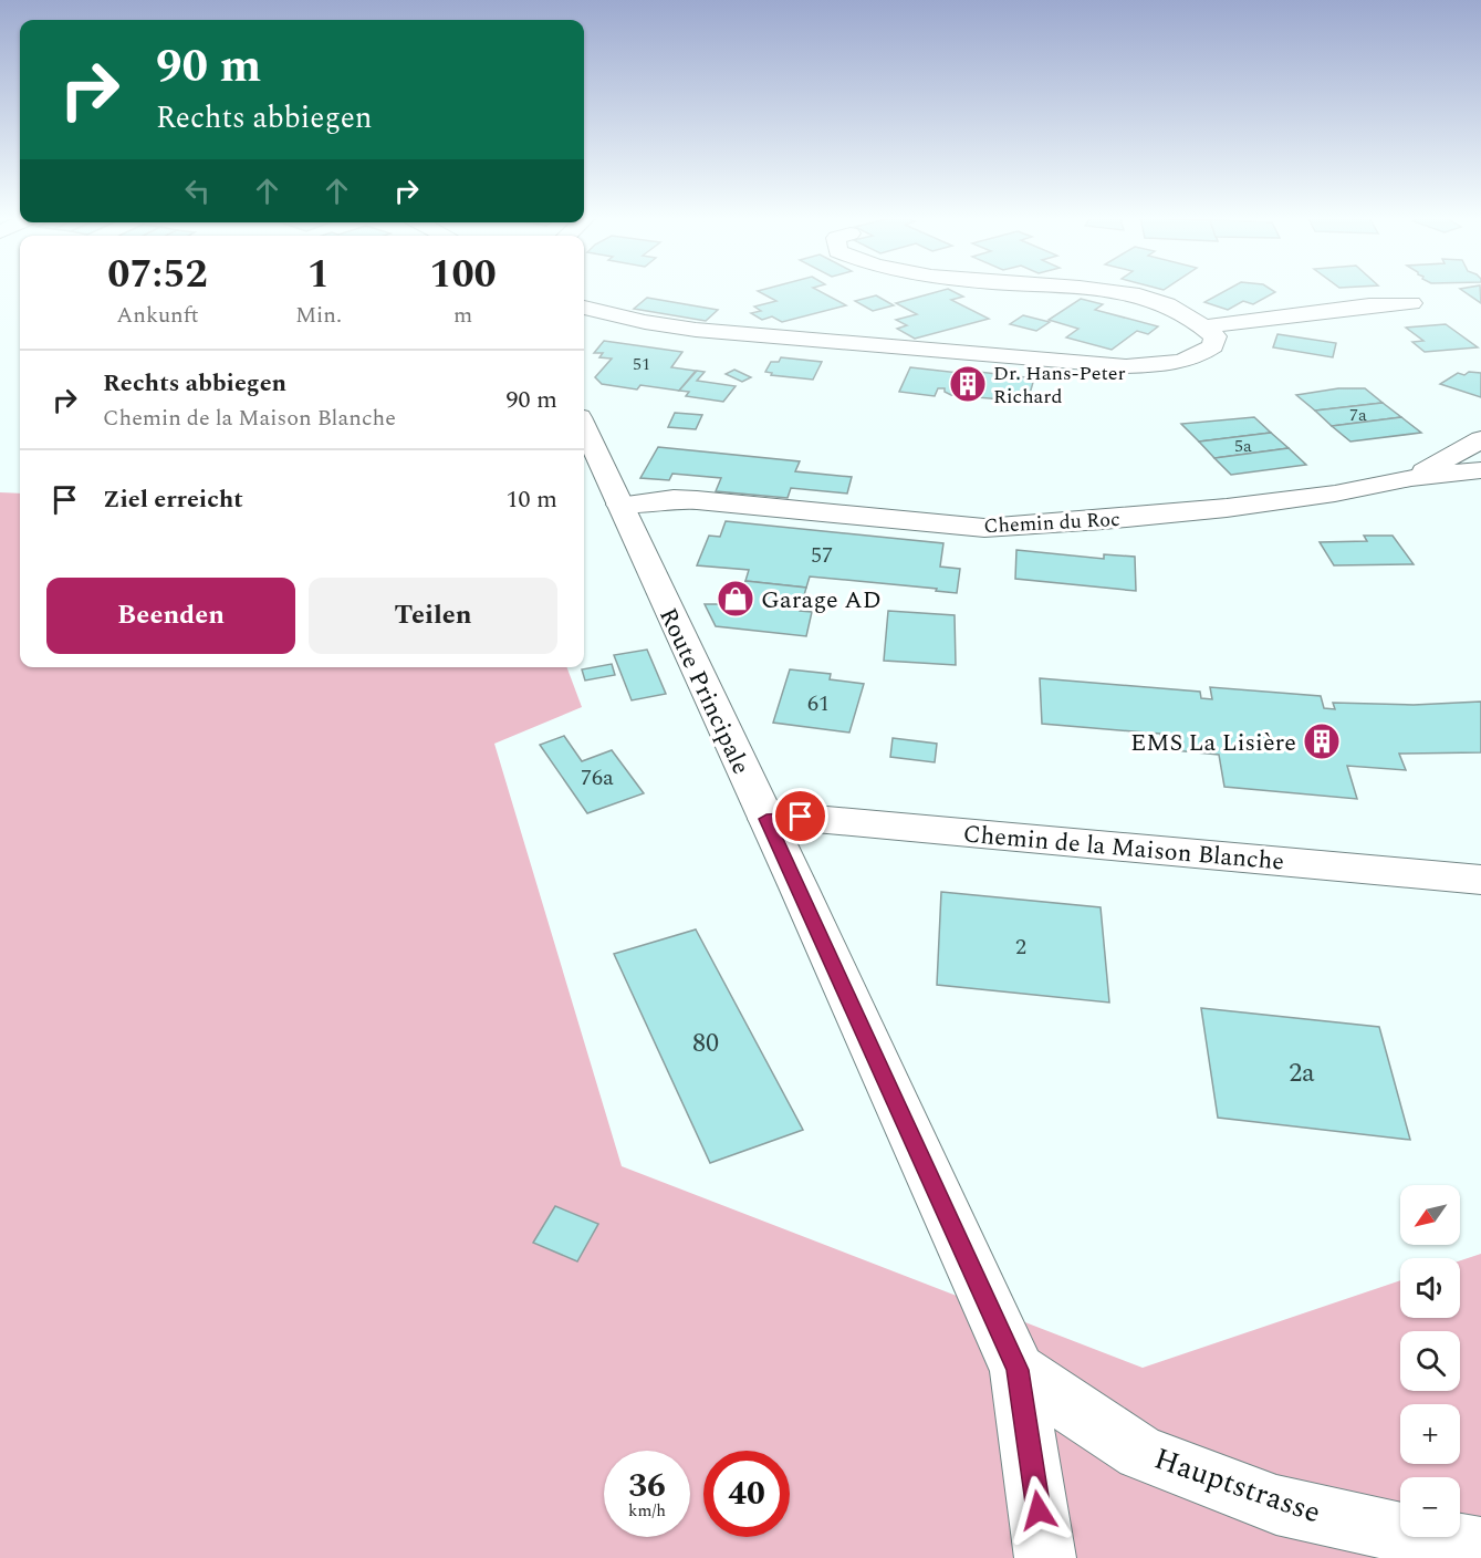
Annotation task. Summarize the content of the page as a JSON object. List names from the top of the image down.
{
  "streets": {
    "street": [
      "Chemin du Roc",
      "Route Principale",
      "Chemin de la Maison Blanche",
      "Hauptstrasse"
    ]
  },
  "crossings": [
    ["Chemin du Roc", "Route Principale"],
    ["Route Principale", "Chemin de la Maison Blanche"],
    ["Route Principale", "Hauptstrasse"]
  ],
  "places": {
    "building": ["Dr. Hans-Peter Richard", "EMS La Lisière"],
    "shop": ["Garage AD"]
  },
  "house_numbers": [
    "51",
    "7a",
    "5a",
    "57",
    "61",
    "76a",
    "2",
    "80",
    "2a"
  ],
  "north": "bottom left",
  "page": {
    "turn": ["90 m", "Rechts abbiegen"],
    "eta": [
      "07:52",
      "Ankunft",
      "1",
      "Min.",
      "100",
      "m"
    ],
    "list": [
      {
        "name": "Rechts abbiegen",
        "note": "Chemin de la Maison Blanche",
        "value": "90 m"
      },
      {
        "name": "Ziel erreicht",
        "value": "10 m"
      }
    ],
    "buttons": ["Beenden", "Teilen"],
    "map_buttons": ["+", "−"],
    "speed": "36 km/h",
    "limit": "40"
  }
}
